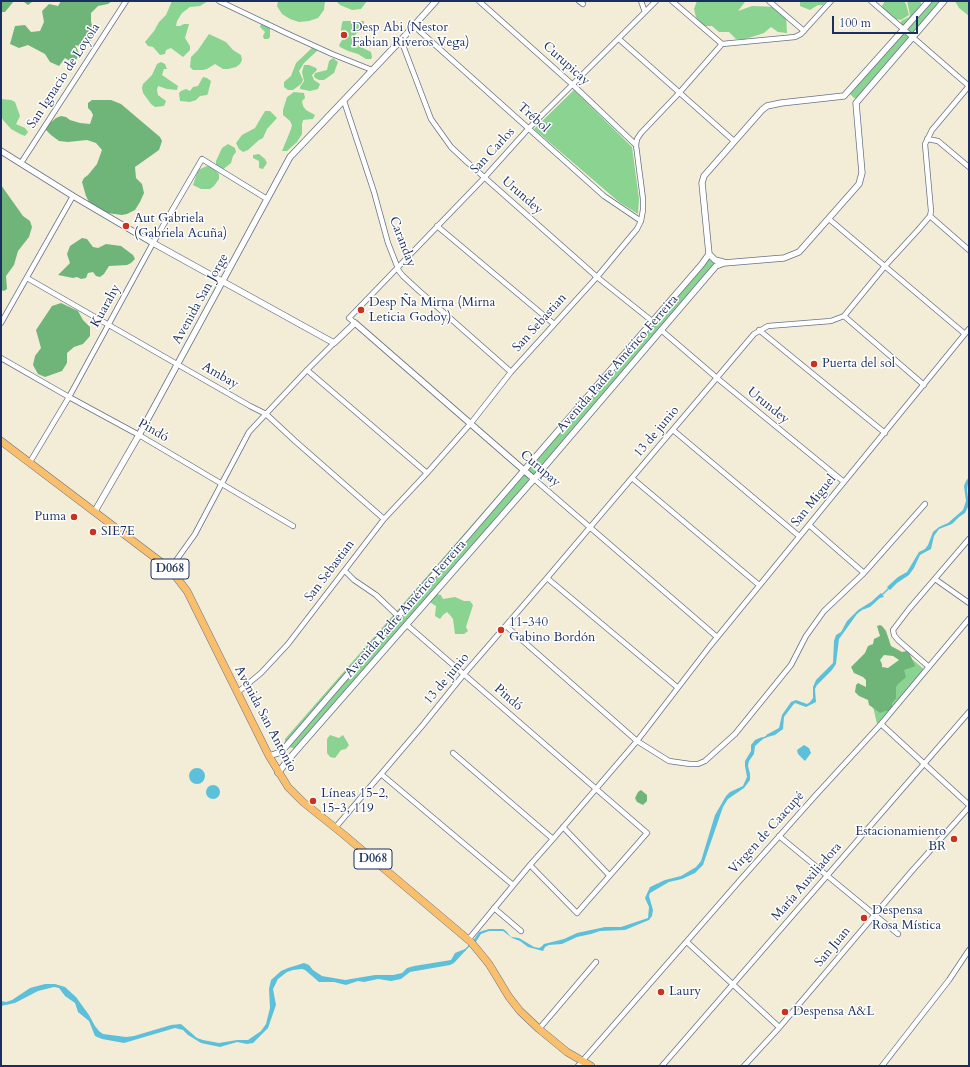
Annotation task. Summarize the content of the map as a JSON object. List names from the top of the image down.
{
  "streets": {
    "main road": ["D068", "Avenida San Antonio"],
    "street": [
      "Curupicay",
      "San Ignacio de Loyola",
      "Trébol",
      "San Carlos",
      "Urundey",
      "Caranday",
      "Avenida San Jorge",
      "Kuarahy",
      "San Sebastian",
      "Avenida Padre Américo Ferreira",
      "Ambay",
      "Pindó",
      "13 de junio",
      "Curupay",
      "San Miguel",
      "Virgen de Caacupé",
      "María Auxiliadora",
      "San Juan"
    ]
  },
  "crossings": [
    ["Curupicay", "San Carlos"],
    ["Trébol", "San Carlos"],
    ["Trébol", "Avenida San Jorge"],
    ["Trébol", "San Sebastian"],
    ["San Carlos", "Urundey"],
    ["San Carlos", "Caranday"],
    ["San Carlos", "Curupay"],
    ["Urundey", "Avenida San Jorge"],
    ["Urundey", "San Sebastian"],
    ["Urundey", "Avenida Padre Américo Ferreira"],
    ["Urundey", "13 de junio"],
    ["Urundey", "San Miguel"],
    ["Caranday", "Avenida San Jorge"],
    ["Caranday", "San Sebastian"],
    ["Avenida San Jorge", "Kuarahy"],
    ["Avenida San Jorge", "Ambay"],
    ["Avenida San Jorge", "Pindó"],
    ["Avenida San Jorge", "Avenida San Antonio"],
    ["Kuarahy", "Ambay"],
    ["Kuarahy", "Pindó"],
    ["Kuarahy", "Avenida San Antonio"],
    ["San Sebastian", "Ambay"],
    ["San Sebastian", "Curupay"],
    ["San Sebastian", "Avenida San Antonio"],
    ["Avenida Padre Américo Ferreira", "Pindó"],
    ["Avenida Padre Américo Ferreira", "Curupay"],
    ["Avenida Padre Américo Ferreira", "Avenida San Antonio"],
    ["Pindó", "13 de junio"],
    ["Pindó", "San Miguel"],
    ["13 de junio", "Curupay"],
    ["13 de junio", "Avenida San Antonio"],
    ["Curupay", "San Miguel"],
    ["San Miguel", "Avenida San Antonio"],
    ["Avenida San Antonio", "Virgen de Caacupé"]
  ],
  "places": [
    "Desp Abi (Nestor Fabian Riveros Vega)",
    "Aut Gabriela (Gabriela Acuña)",
    "Desp Ña Mirna (Mirna Leticia Godoy)",
    "Puerta del sol",
    "Puma",
    "SIE7E",
    "11-340 Gabino Bordón",
    "Líneas 15-2, 15-3, 119",
    "Estacionamiento BR",
    "Despensa Rosa Mística",
    "Laury",
    "Despensa A&L"
  ],
  "scale_bar": "100 m"
}
